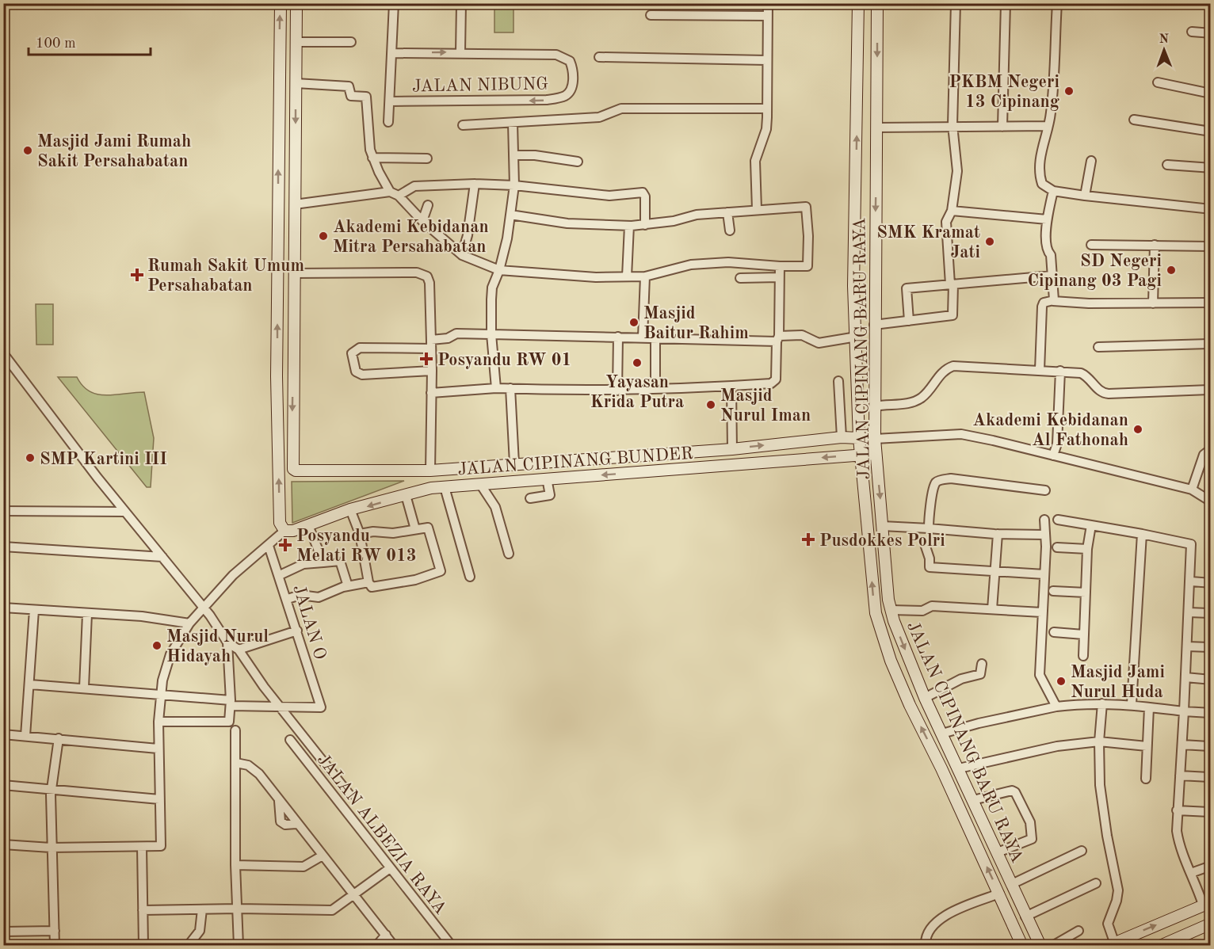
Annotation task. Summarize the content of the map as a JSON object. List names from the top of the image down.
{
  "streets": {
    "street": [
      "JALAN NIBUNG",
      "JALAN CIPINANG BARU RAYA",
      "JALAN CIPINANG BUNDER",
      "JALAN O",
      "JALAN ALBEZIA RAYA"
    ]
  },
  "crossings": [
    ["JALAN CIPINANG BARU RAYA", "JALAN CIPINANG BUNDER"]
  ],
  "places": {
    "other": [
      "PKBM Negeri 13 Cipinang",
      "Masjid Jami Rumah Sakit Persahabatan",
      "Akademi Kebidanan Mitra Persahabatan",
      "SMK Kramat Jati",
      "SD Negeri Cipinang 03 Pagi",
      "Masjid Baitur Rahim",
      "Yayasan Krida Putra",
      "Masjid Nurul Iman",
      "Akademi Kebidanan Al Fathonah",
      "SMP Kartini III",
      "Masjid Nurul Hidayah",
      "Masjid Jami Nurul Huda"
    ],
    "health": [
      "Rumah Sakit Umum Persahabatan",
      "Posyandu RW 01",
      "Pusdokkes Polri",
      "Posyandu Melati RW 013"
    ]
  },
  "scale_bar": "100 m",
  "north": "top"
}
